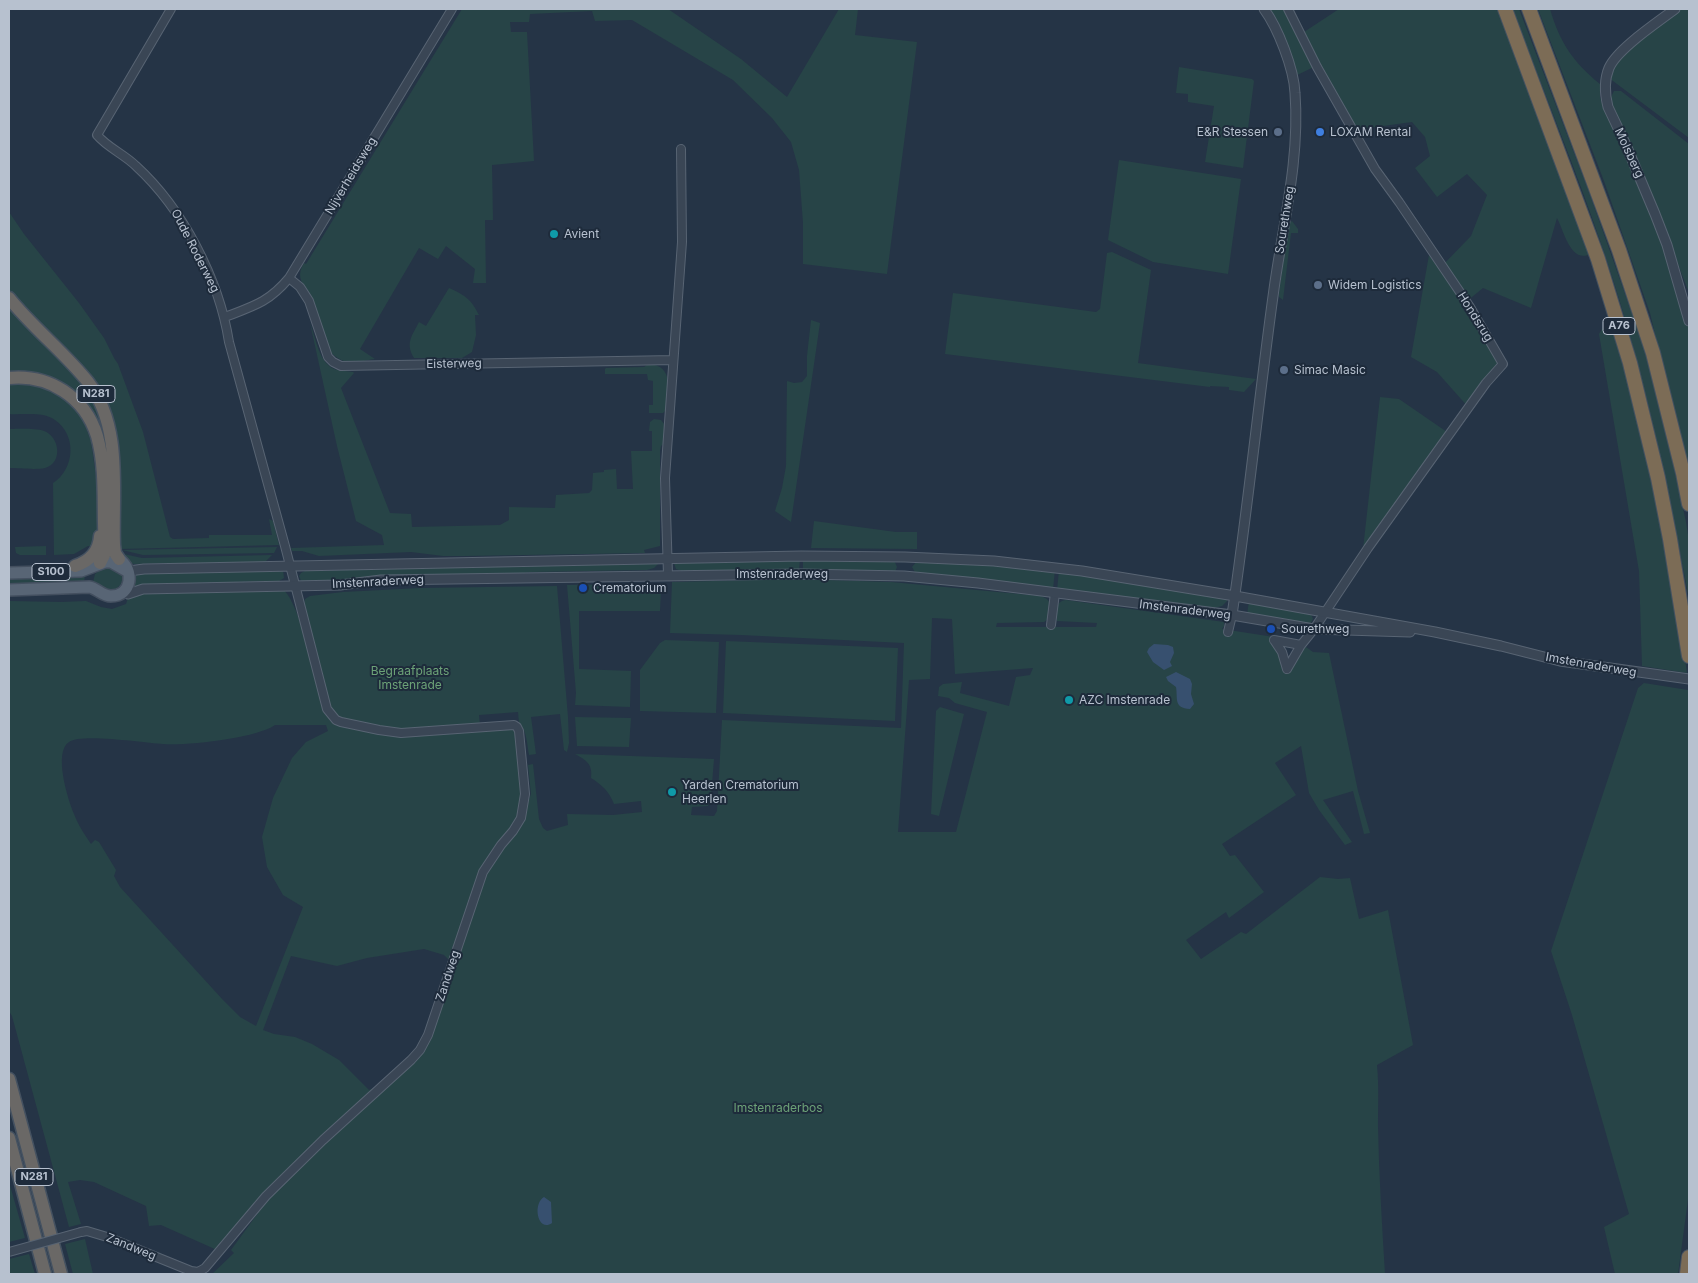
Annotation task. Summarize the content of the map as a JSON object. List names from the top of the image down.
{
  "streets": {
    "highway": ["A76", "N281"],
    "main road": ["S100"],
    "street": [
      "Molsberg",
      "Nijverheidsweg",
      "Sourethweg",
      "Oude Roderweg",
      "Hondsrug",
      "Eisterweg",
      "Imstenraderweg",
      "Zandweg"
    ]
  },
  "crossings": [
    ["Nijverheidsweg", "Oude Roderweg"],
    ["Nijverheidsweg", "Eisterweg"],
    ["Sourethweg", "Imstenraderweg"],
    ["Oude Roderweg", "Imstenraderweg"],
    ["Oude Roderweg", "Zandweg"],
    ["Hondsrug", "Imstenraderweg"],
    ["N281", "S100"],
    ["N281", "Imstenraderweg"],
    ["S100", "Imstenraderweg"],
    ["Imstenraderweg", "Zandweg"]
  ],
  "parks": ["Begraafplaats Imstenrade", "Imstenraderbos"],
  "places": [
    "E&R Stessen",
    "LOXAM Rental",
    "Avient",
    "Widem Logistics",
    "Simac Masic",
    "Crematorium",
    "Sourethweg",
    "AZC Imstenrade",
    "Yarden Crematorium Heerlen"
  ]
}
